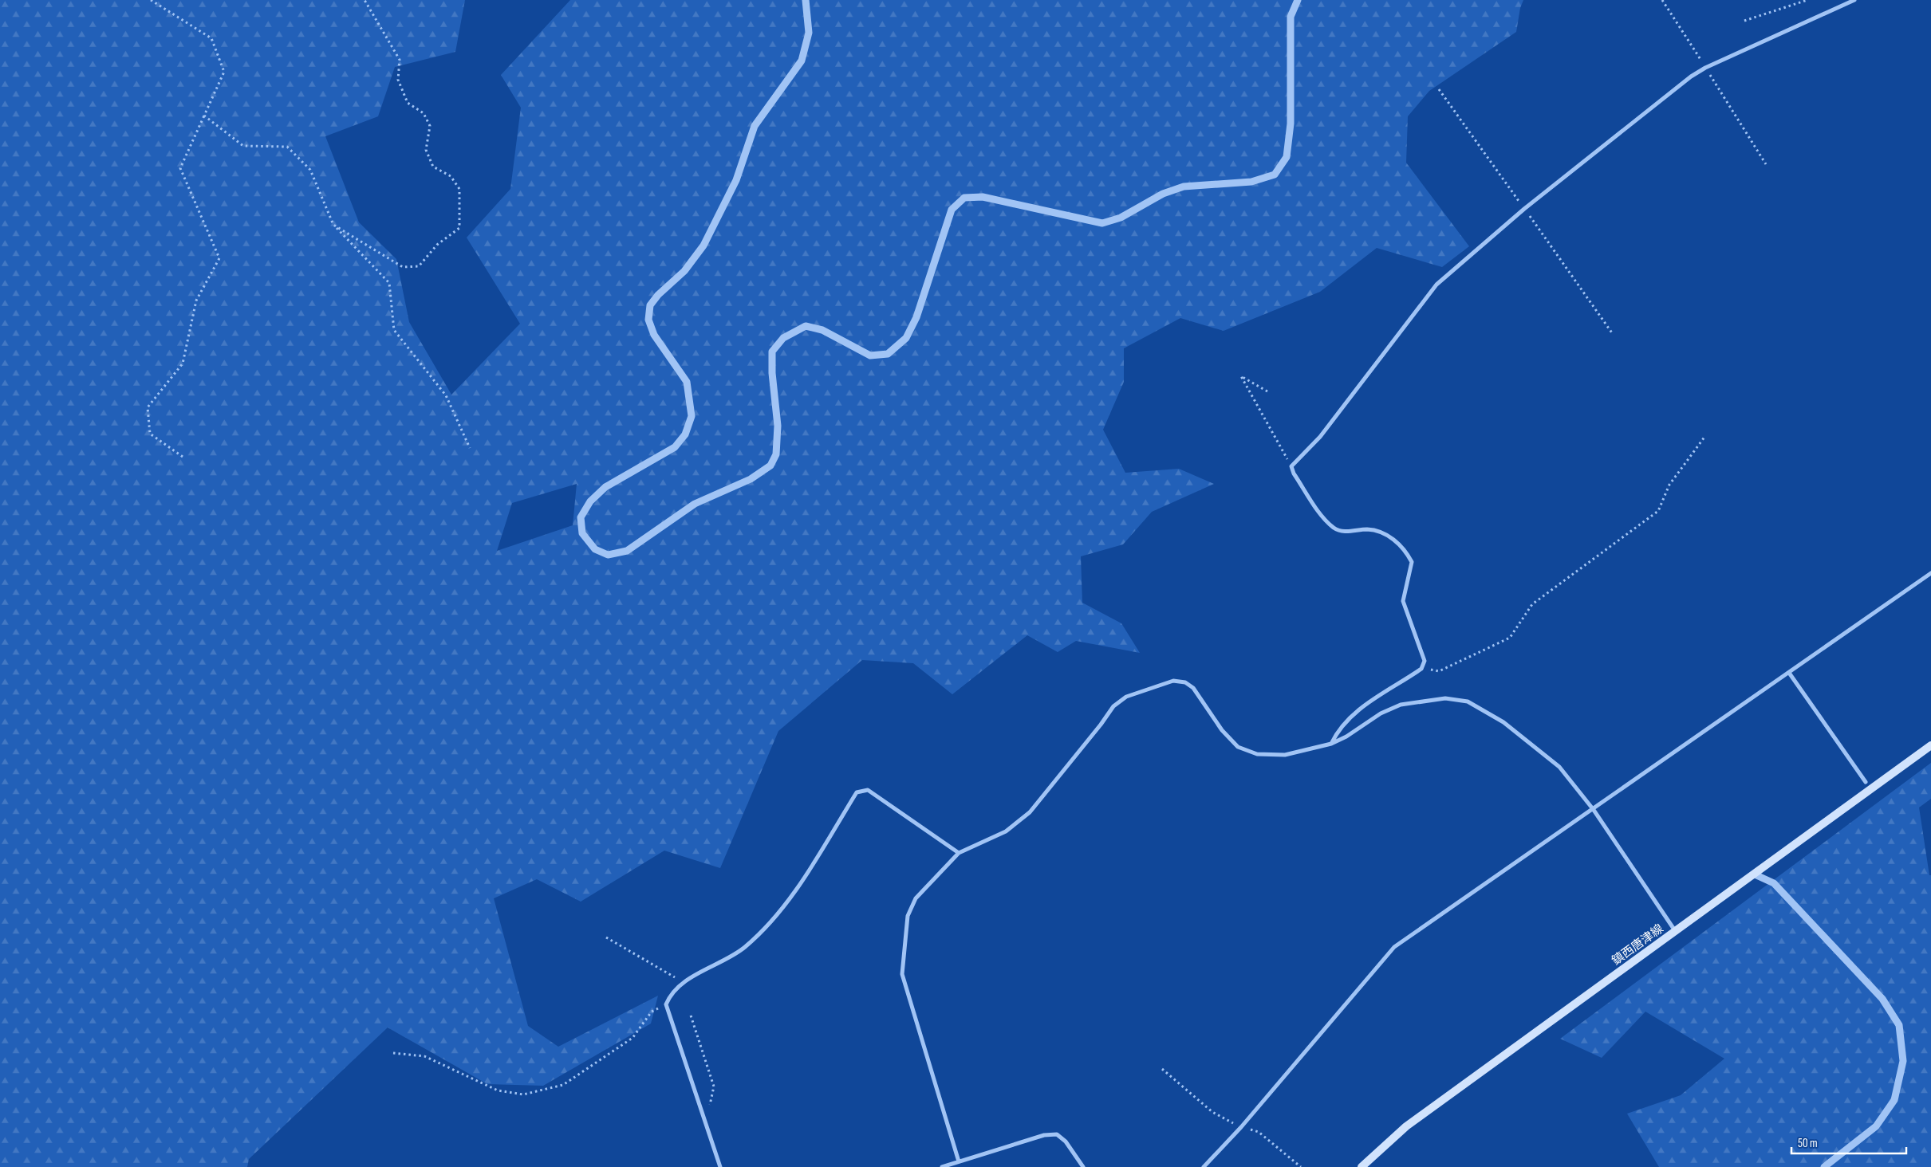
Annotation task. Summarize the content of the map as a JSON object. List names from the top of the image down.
{
  "streets": {
    "main road": ["鎮西唐津線"]
  },
  "scale_bar": "50 m"
}
